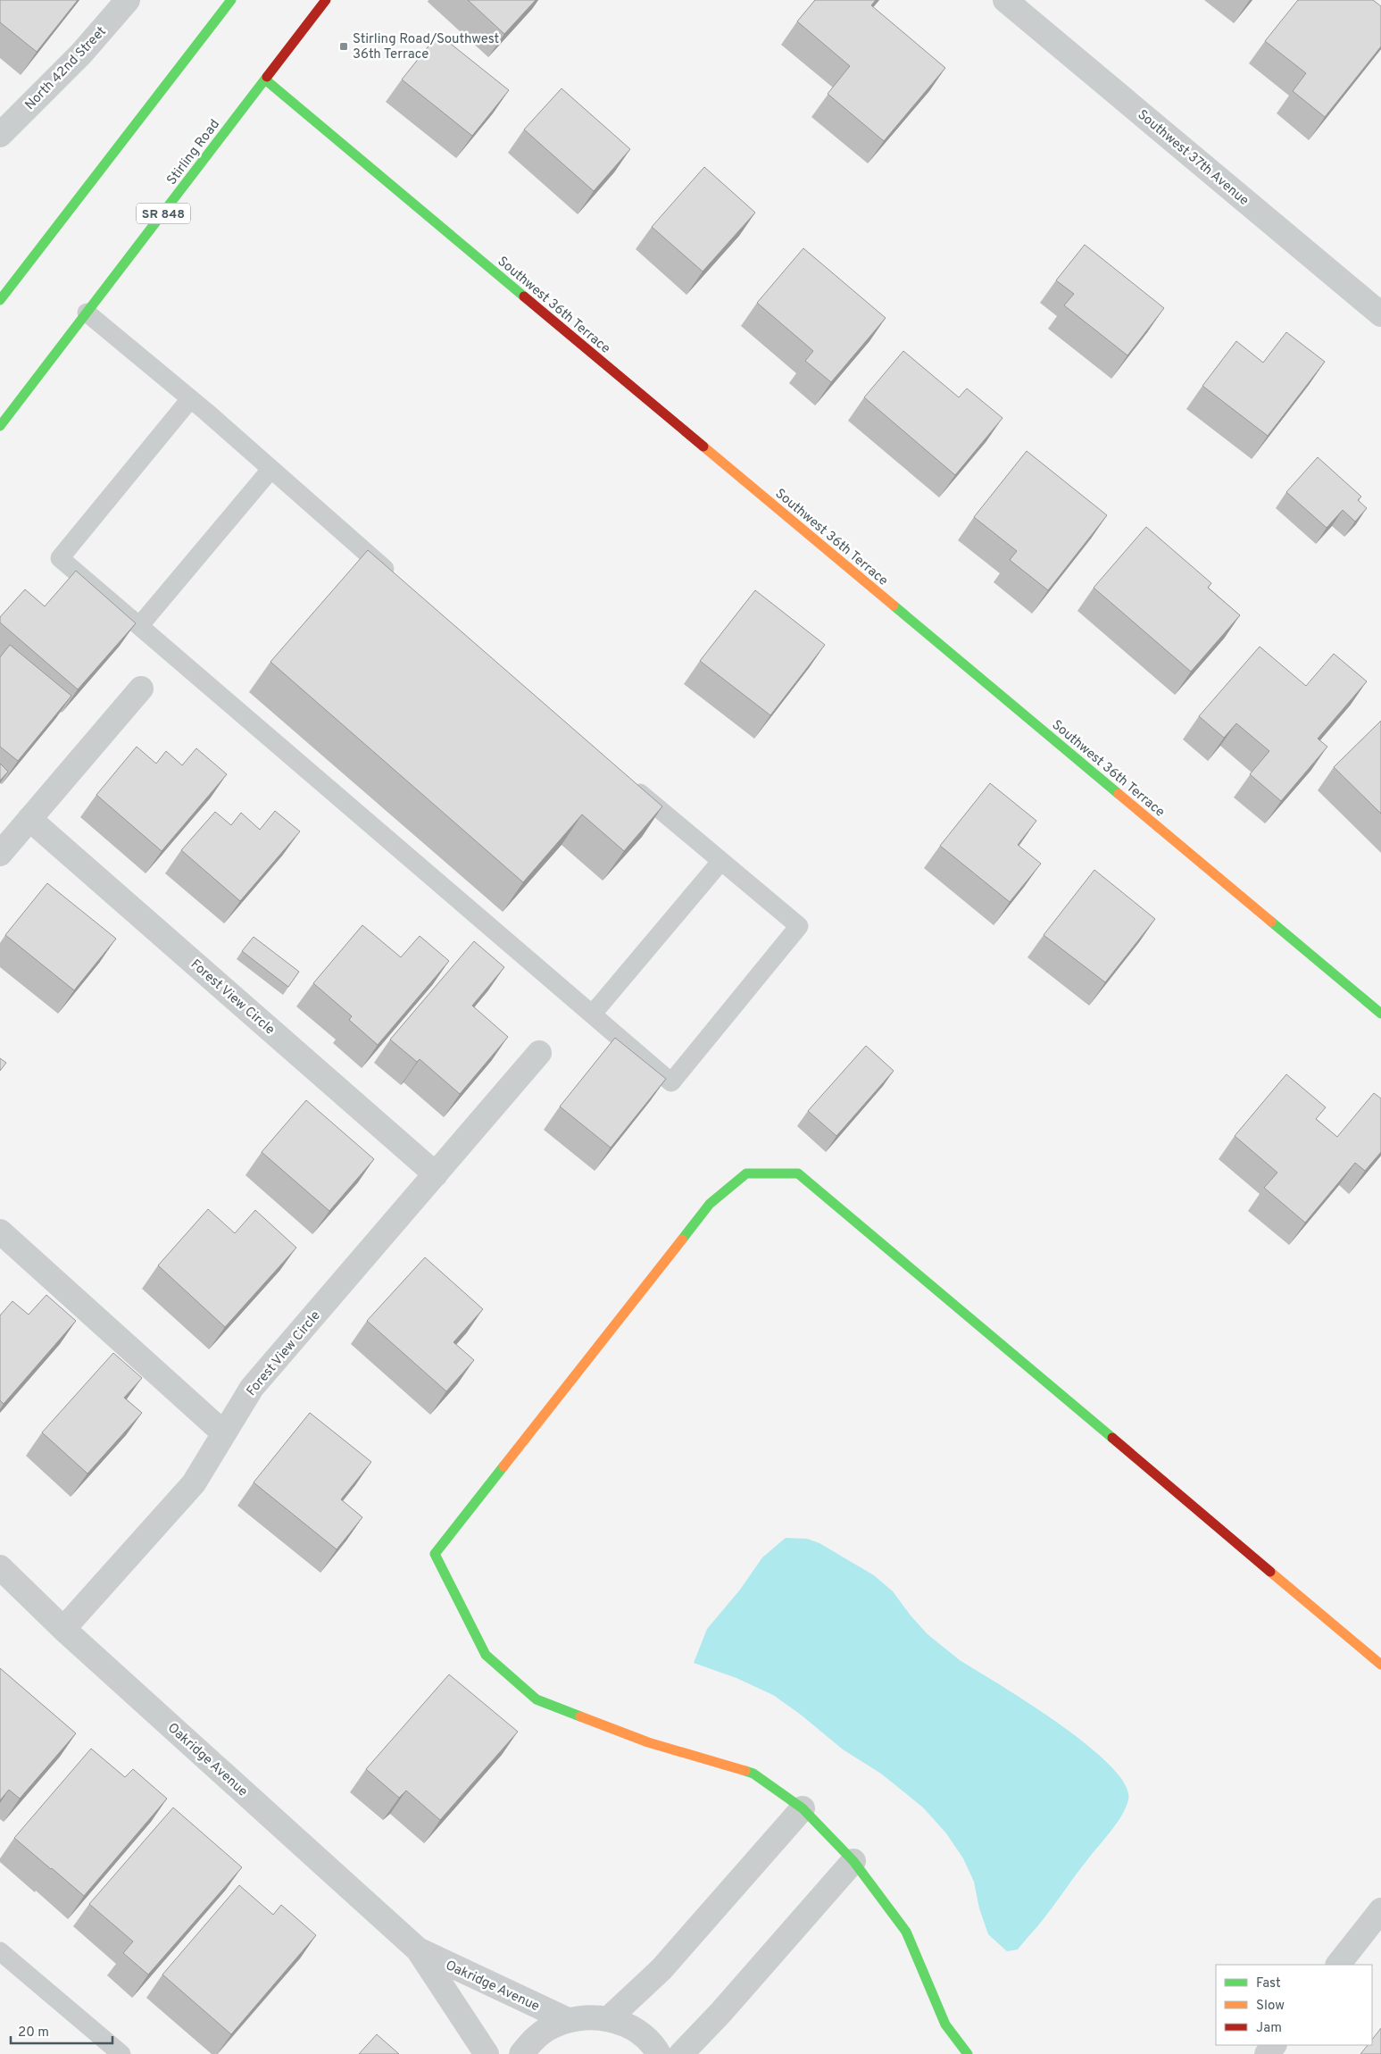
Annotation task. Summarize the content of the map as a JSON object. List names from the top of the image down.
{
  "streets": {
    "street": [
      "North 42nd Street",
      "Stirling Road",
      "Southwest 37th Avenue",
      "SR 848",
      "Southwest 36th Terrace",
      "Forest View Circle",
      "Oakridge Avenue"
    ]
  },
  "crossings": [
    ["Stirling Road", "Southwest 36th Terrace"],
    ["Forest View Circle", "Oakridge Avenue"]
  ],
  "places": {
    "transit": ["Stirling Road/Southwest 36th Terrace"]
  },
  "legend": ["Fast", "Slow", "Jam"],
  "scale_bar": "20 m"
}
